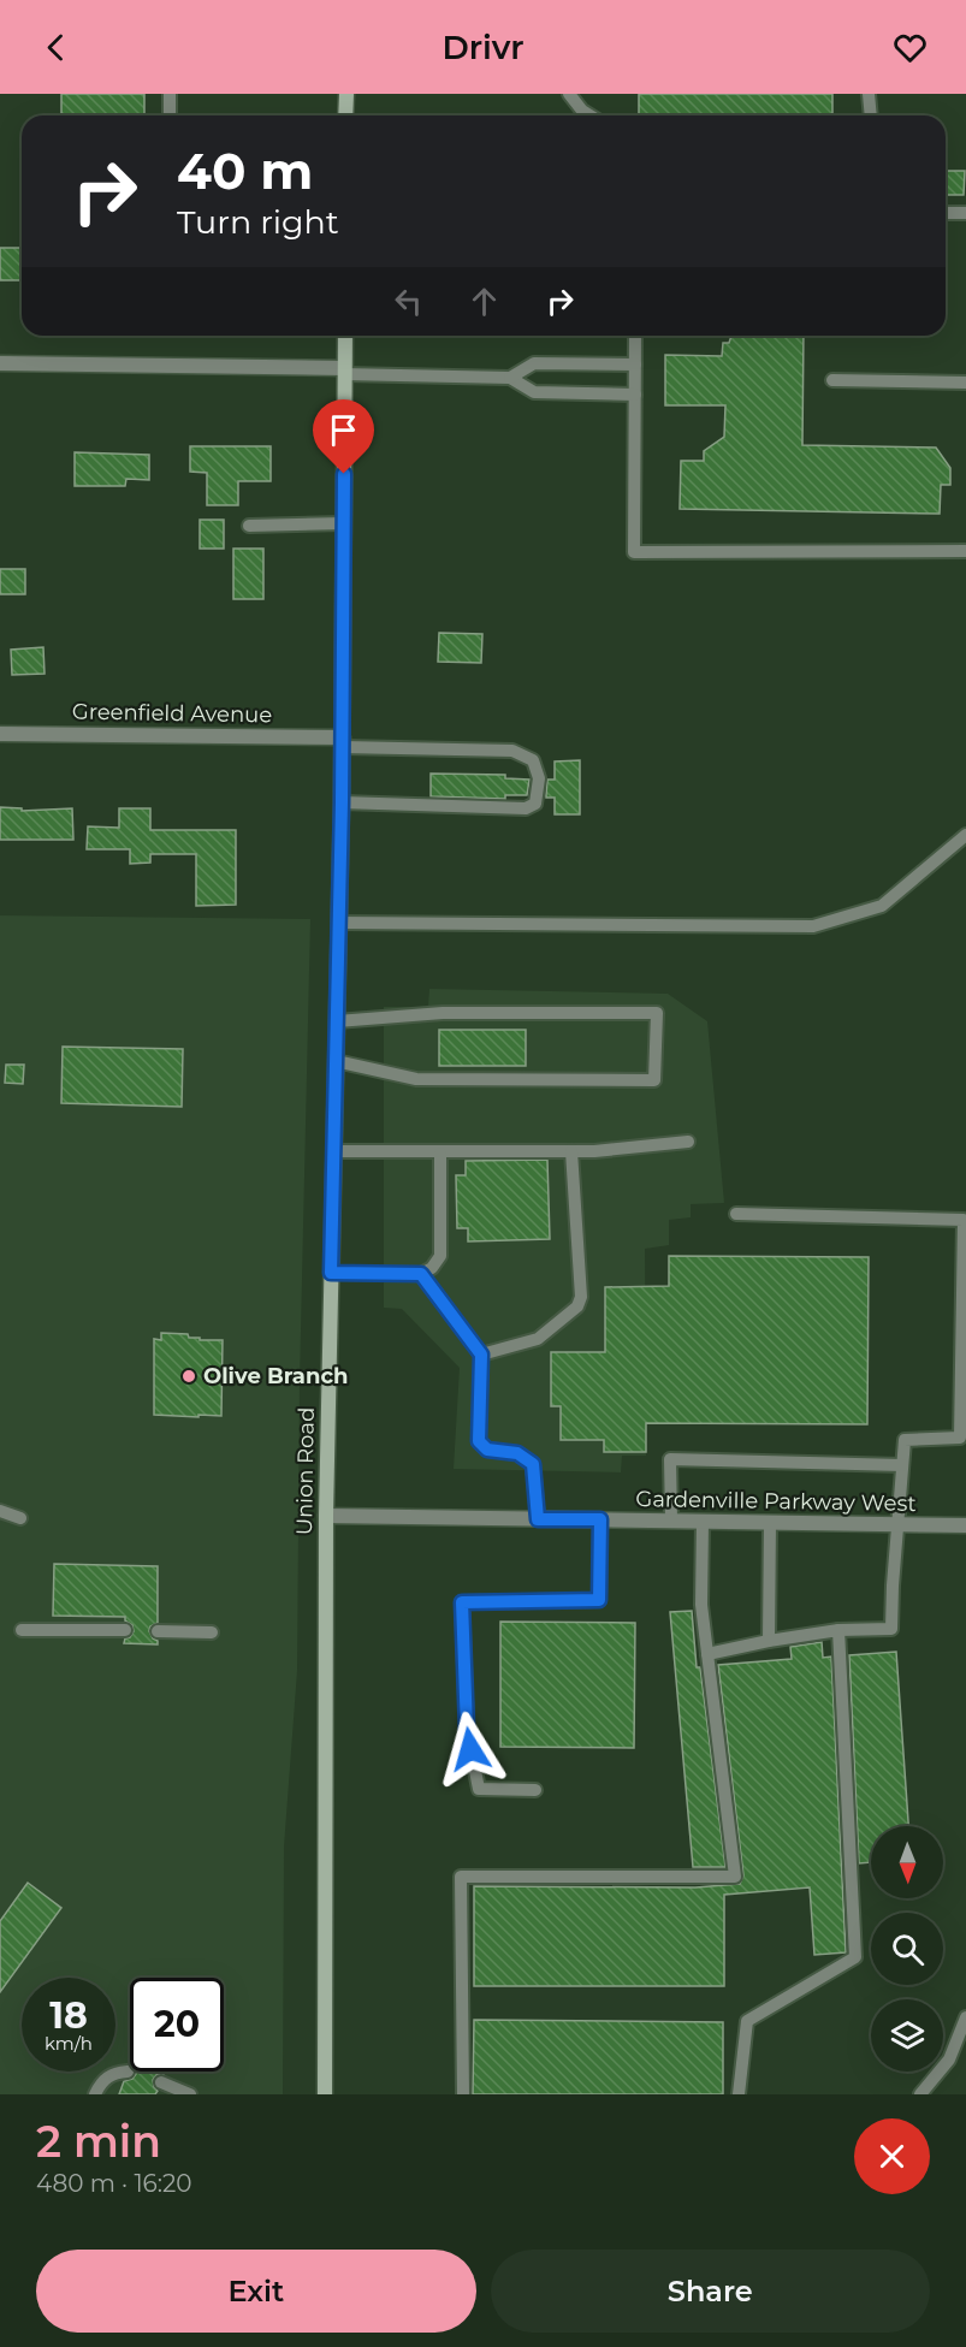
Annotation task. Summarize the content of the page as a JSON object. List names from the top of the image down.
{
  "streets": {
    "main road": ["Union Road"],
    "street": ["Greenfield Avenue", "Gardenville Parkway West"]
  },
  "crossings": [
    ["Greenfield Avenue", "Union Road"],
    ["Union Road", "Gardenville Parkway West"]
  ],
  "places": ["Olive Branch"],
  "north": "bottom",
  "page": {
    "header": "Drivr",
    "turn": ["40 m", "Turn right"],
    "speed": "18 km/h",
    "limit": "20",
    "heading": ["2 min", "480 m · 16:20"],
    "buttons": ["Exit", "Share"]
  }
}
